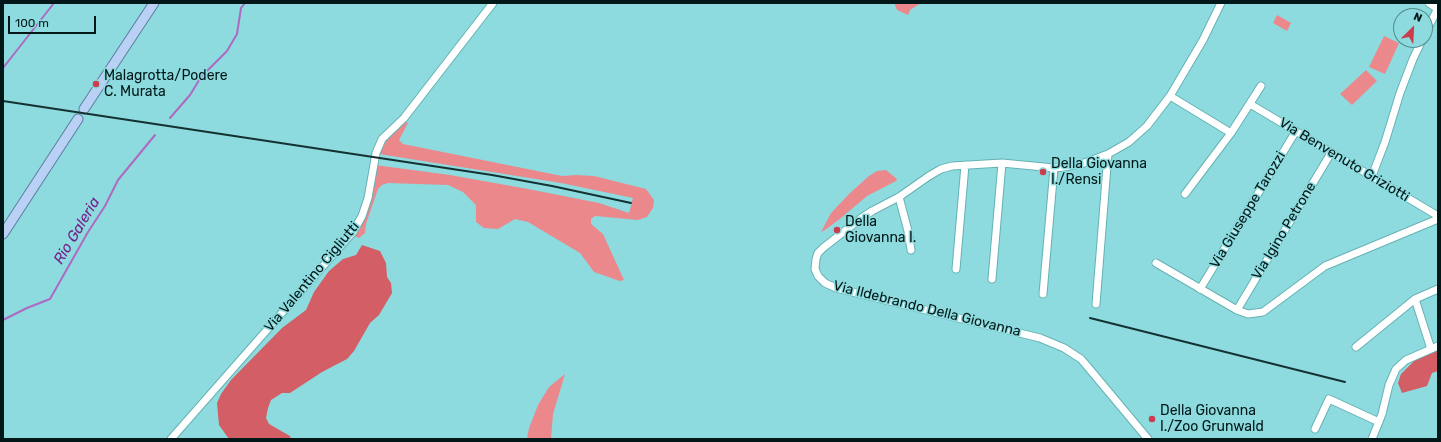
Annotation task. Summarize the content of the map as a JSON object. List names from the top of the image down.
{
  "streets": {
    "street": [
      "Via Benvenuto Griziotti",
      "Via Giuseppe Tarozzi",
      "Via Igino Petrone",
      "Via Valentino Cigliutti",
      "Via Ildebrando Della Giovanna"
    ]
  },
  "crossings": [
    ["Via Benvenuto Griziotti", "Via Giuseppe Tarozzi"],
    ["Via Benvenuto Griziotti", "Via Igino Petrone"]
  ],
  "water": ["Rio Galeria"],
  "places": [
    "Malagrotta/Podere C. Murata",
    "Della Giovanna I./Rensi",
    "Della Giovanna I.",
    "Della Giovanna I./Zoo Grunwald"
  ],
  "scale_bar": "100 m",
  "north": "top right"
}
